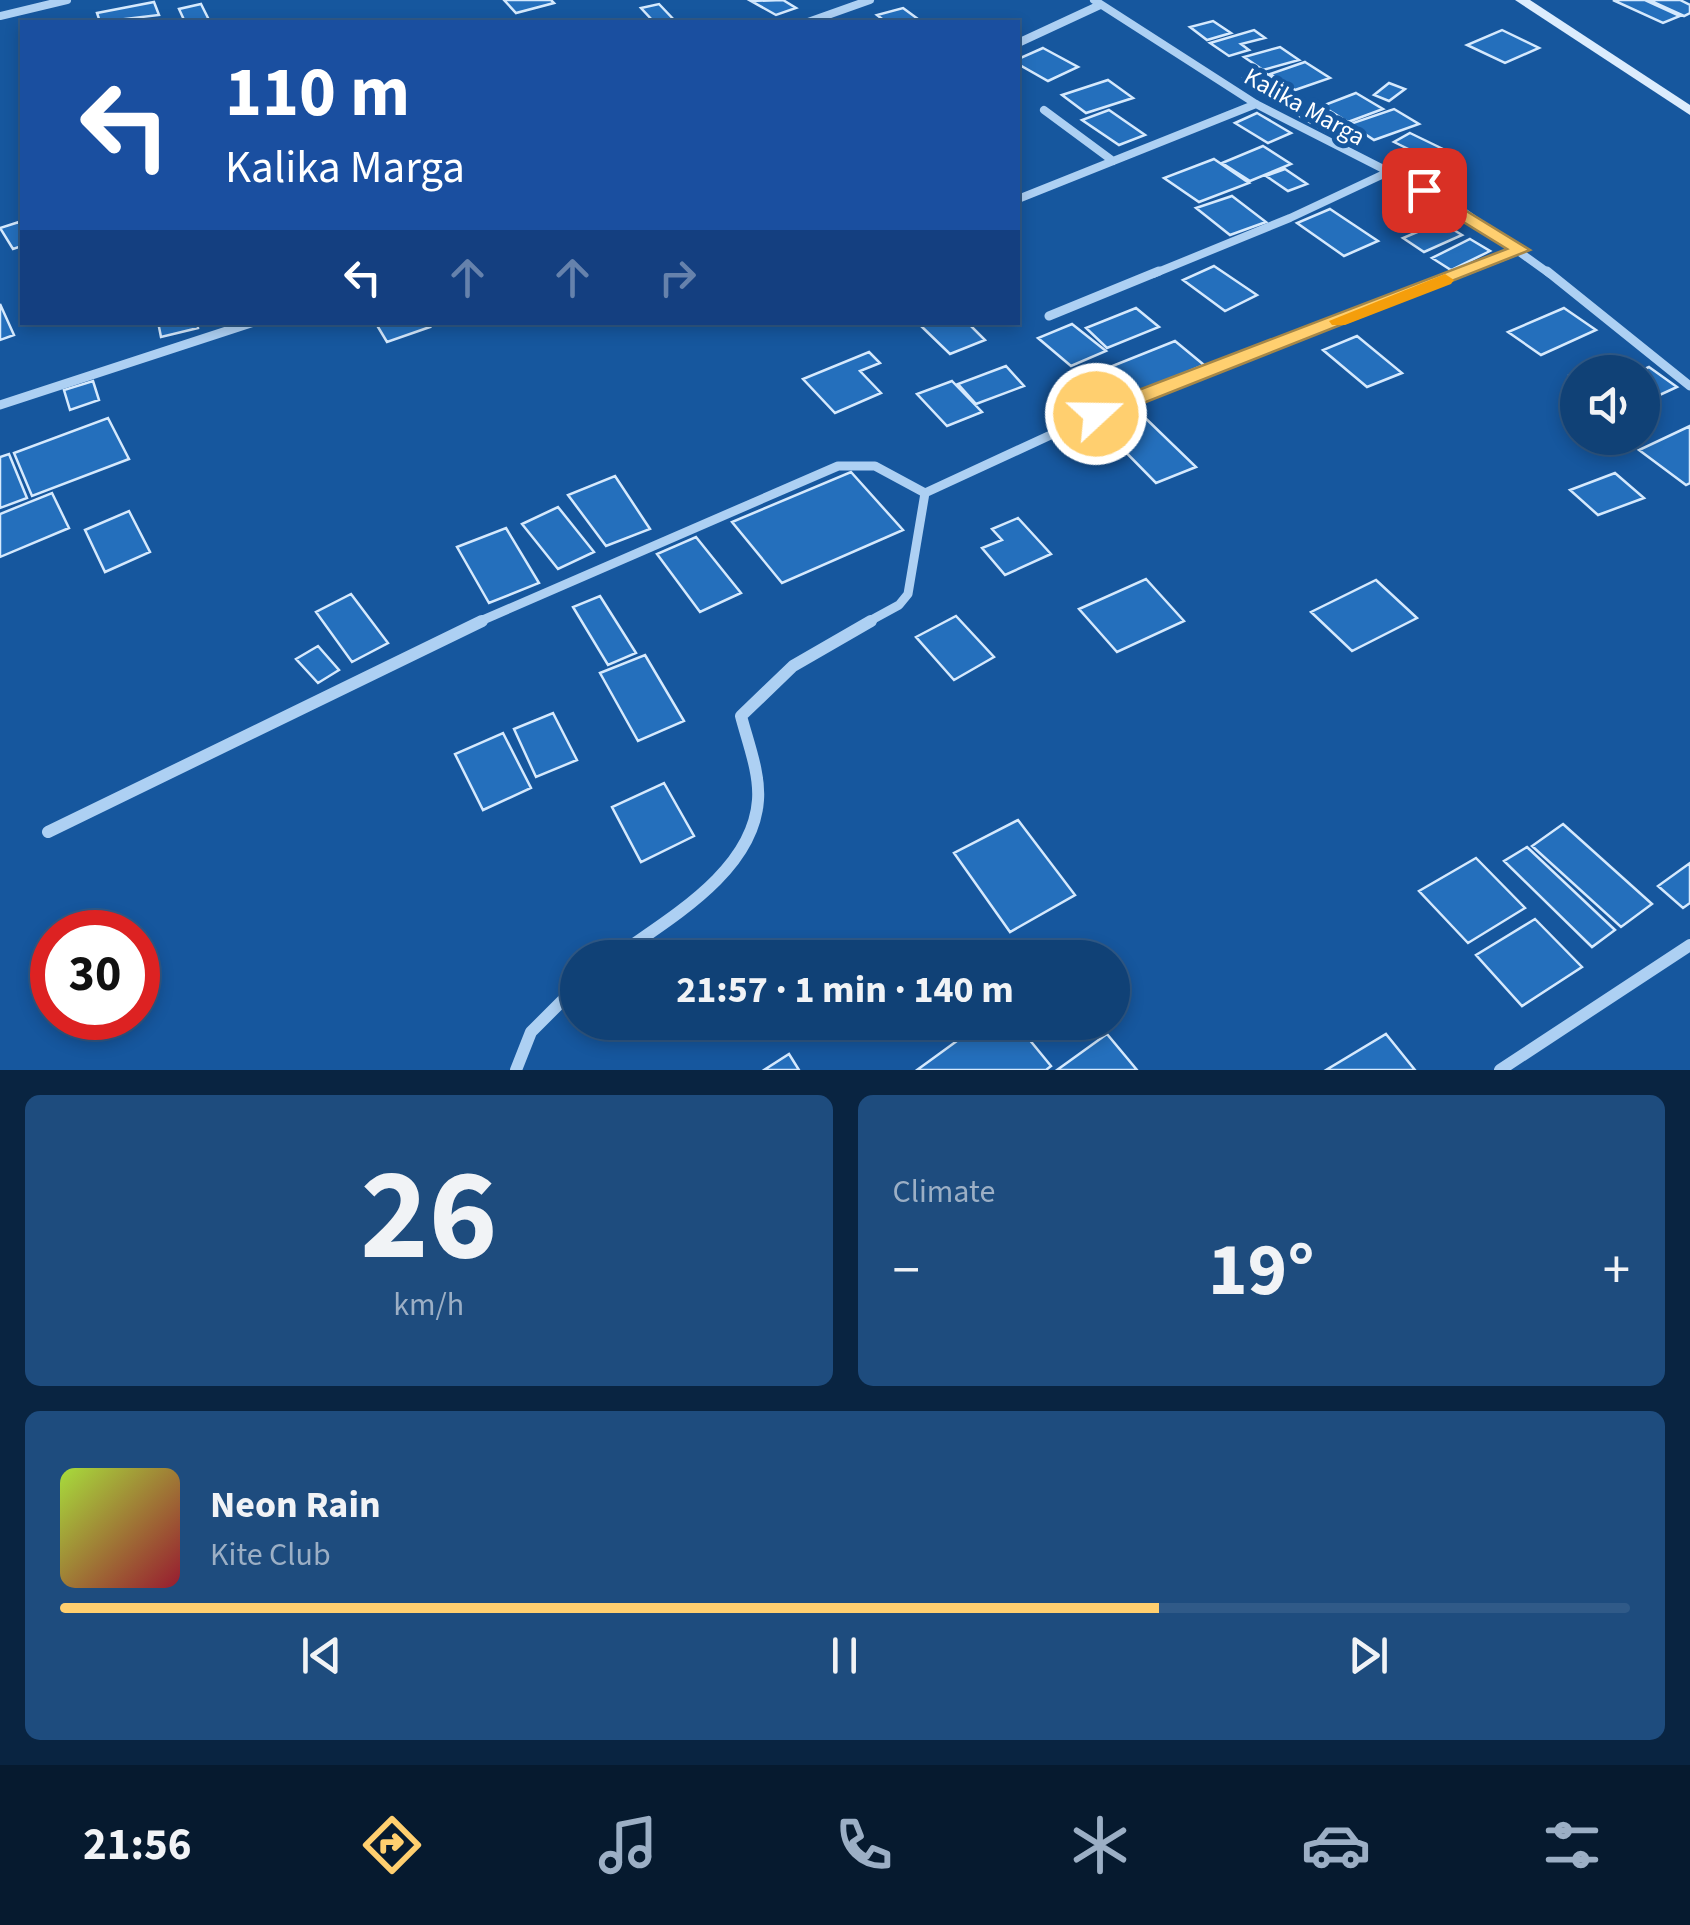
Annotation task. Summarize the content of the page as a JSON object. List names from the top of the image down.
{
  "streets": {
    "street": ["Kalika Marga"]
  },
  "page": {
    "turn": ["110 m", "Kalika Marga"],
    "limit": "30",
    "trip": "21:57 · 1 min · 140 m",
    "tile": [
      ["26", "km/h"],
      "Climate"
    ],
    "heat": ["−", "19°", "+"],
    "song": ["Neon Rain", "Kite Club"],
    "tabs": "21:56"
  }
}
